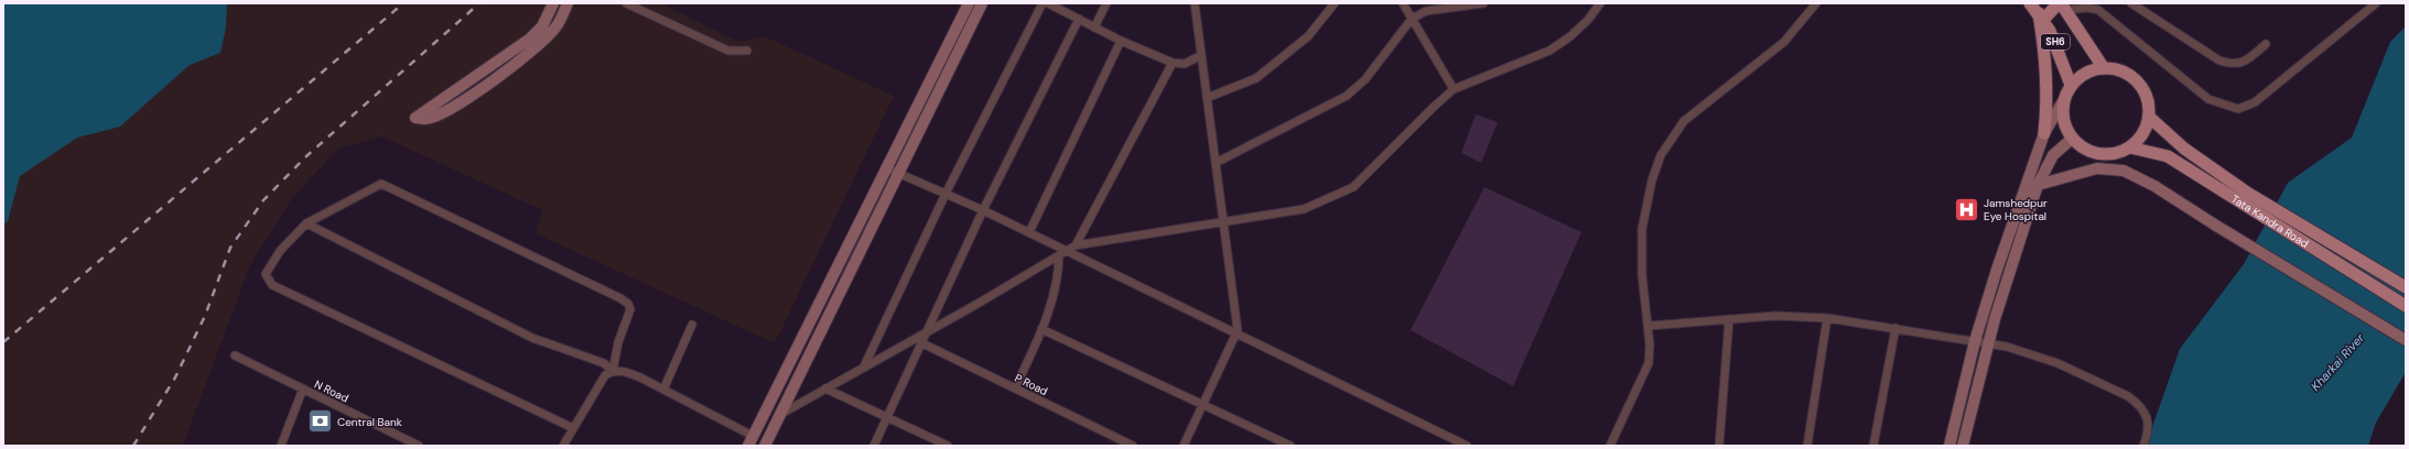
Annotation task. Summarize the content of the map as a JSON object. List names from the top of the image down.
{
  "streets": {
    "main road": ["SH6", "Tata Kandra Road"],
    "street": ["P Road", "N Road"]
  },
  "crossings": [
    ["SH6", "Tata Kandra Road"]
  ],
  "water": ["Kharkai River"],
  "places": {
    "hospital": ["Jamshedpur Eye Hospital"],
    "bank": ["Central Bank"]
  }
}
